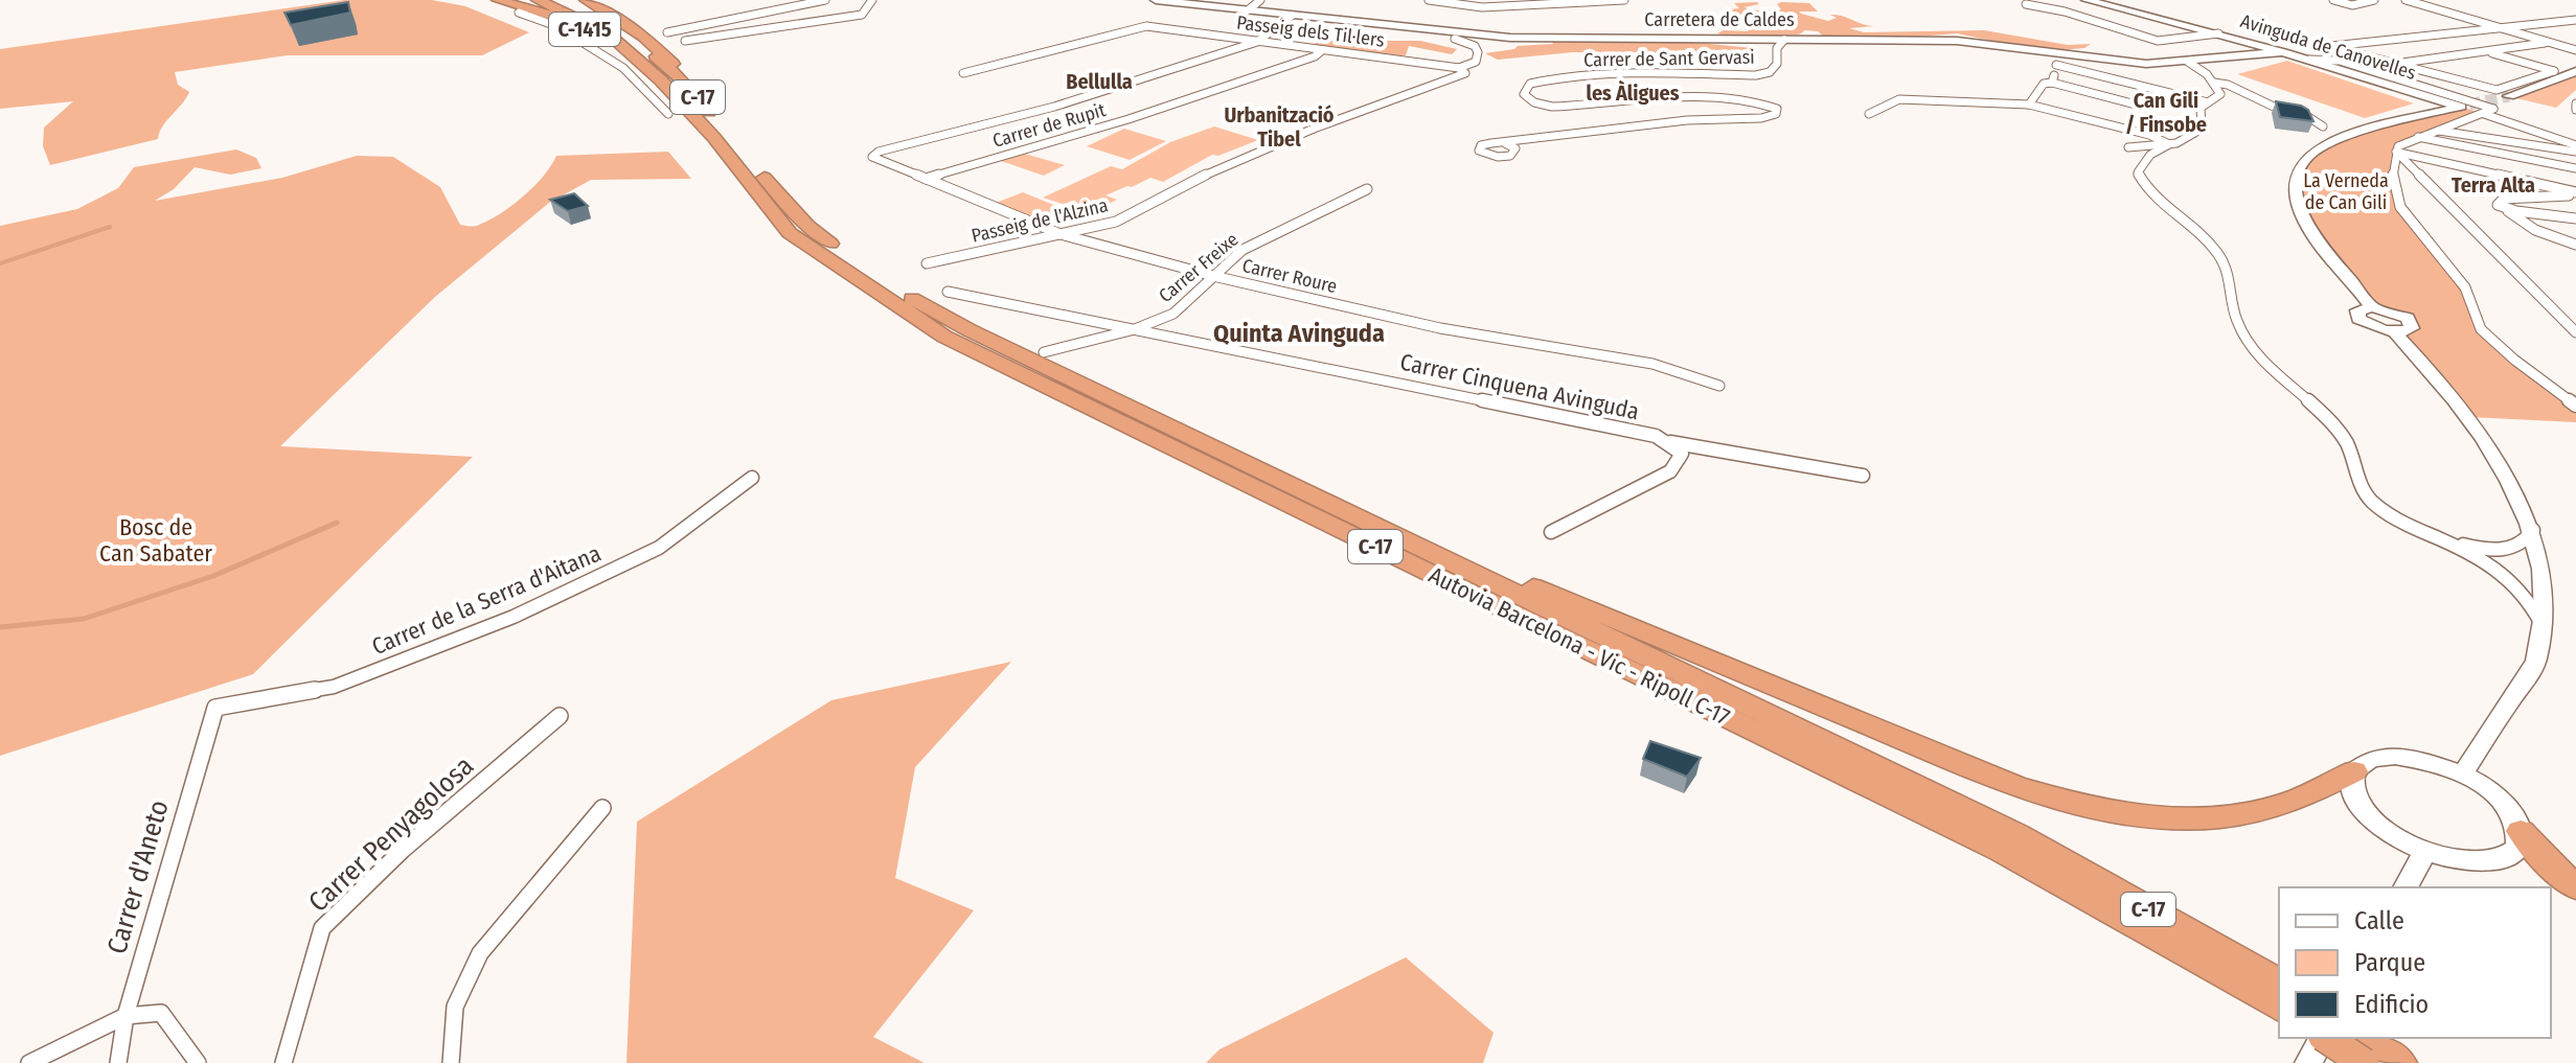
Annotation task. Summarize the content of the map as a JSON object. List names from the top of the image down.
{
  "streets": {
    "highway": ["C-1415", "C-17", "Autovia Barcelona - Vic - Ripoll C-17"],
    "street": [
      "Carretera de Caldes",
      "Passeig dels Til·lers",
      "Avinguda de Canovelles",
      "Carrer de Sant Gervasi",
      "Carrer de Rupit",
      "Passeig de l'Alzina",
      "Carrer Freixe",
      "Carrer Roure",
      "Carrer Cinquena Avinguda",
      "Carrer de la Serra d'Aitana",
      "Carrer Penyagolosa",
      "Carrer d'Aneto"
    ]
  },
  "crossings": [
    ["Carretera de Caldes", "Avinguda de Canovelles"],
    ["Carretera de Caldes", "Carrer de Sant Gervasi"],
    ["C-1415", "Autovia Barcelona - Vic - Ripoll C-17"],
    ["Passeig dels Til·lers", "Carrer de Rupit"],
    ["Passeig dels Til·lers", "Passeig de l'Alzina"],
    ["Passeig dels Til·lers", "Carrer Roure"],
    ["Carrer de Rupit", "Carrer Roure"],
    ["Passeig de l'Alzina", "Carrer Roure"],
    ["Carrer Freixe", "Carrer Roure"],
    ["Carrer Freixe", "Carrer Cinquena Avinguda"],
    ["Carrer de la Serra d'Aitana", "Carrer d'Aneto"]
  ],
  "districts": [
    "Bellulla",
    "les Àligues",
    "Can Gili / Finsobe",
    "Urbanització Tibel",
    "Terra Alta",
    "Quinta Avinguda"
  ],
  "parks": ["La Verneda de Can Gili", "Bosc de Can Sabater"],
  "legend": ["Calle", "Parque", "Edificio"]
}
